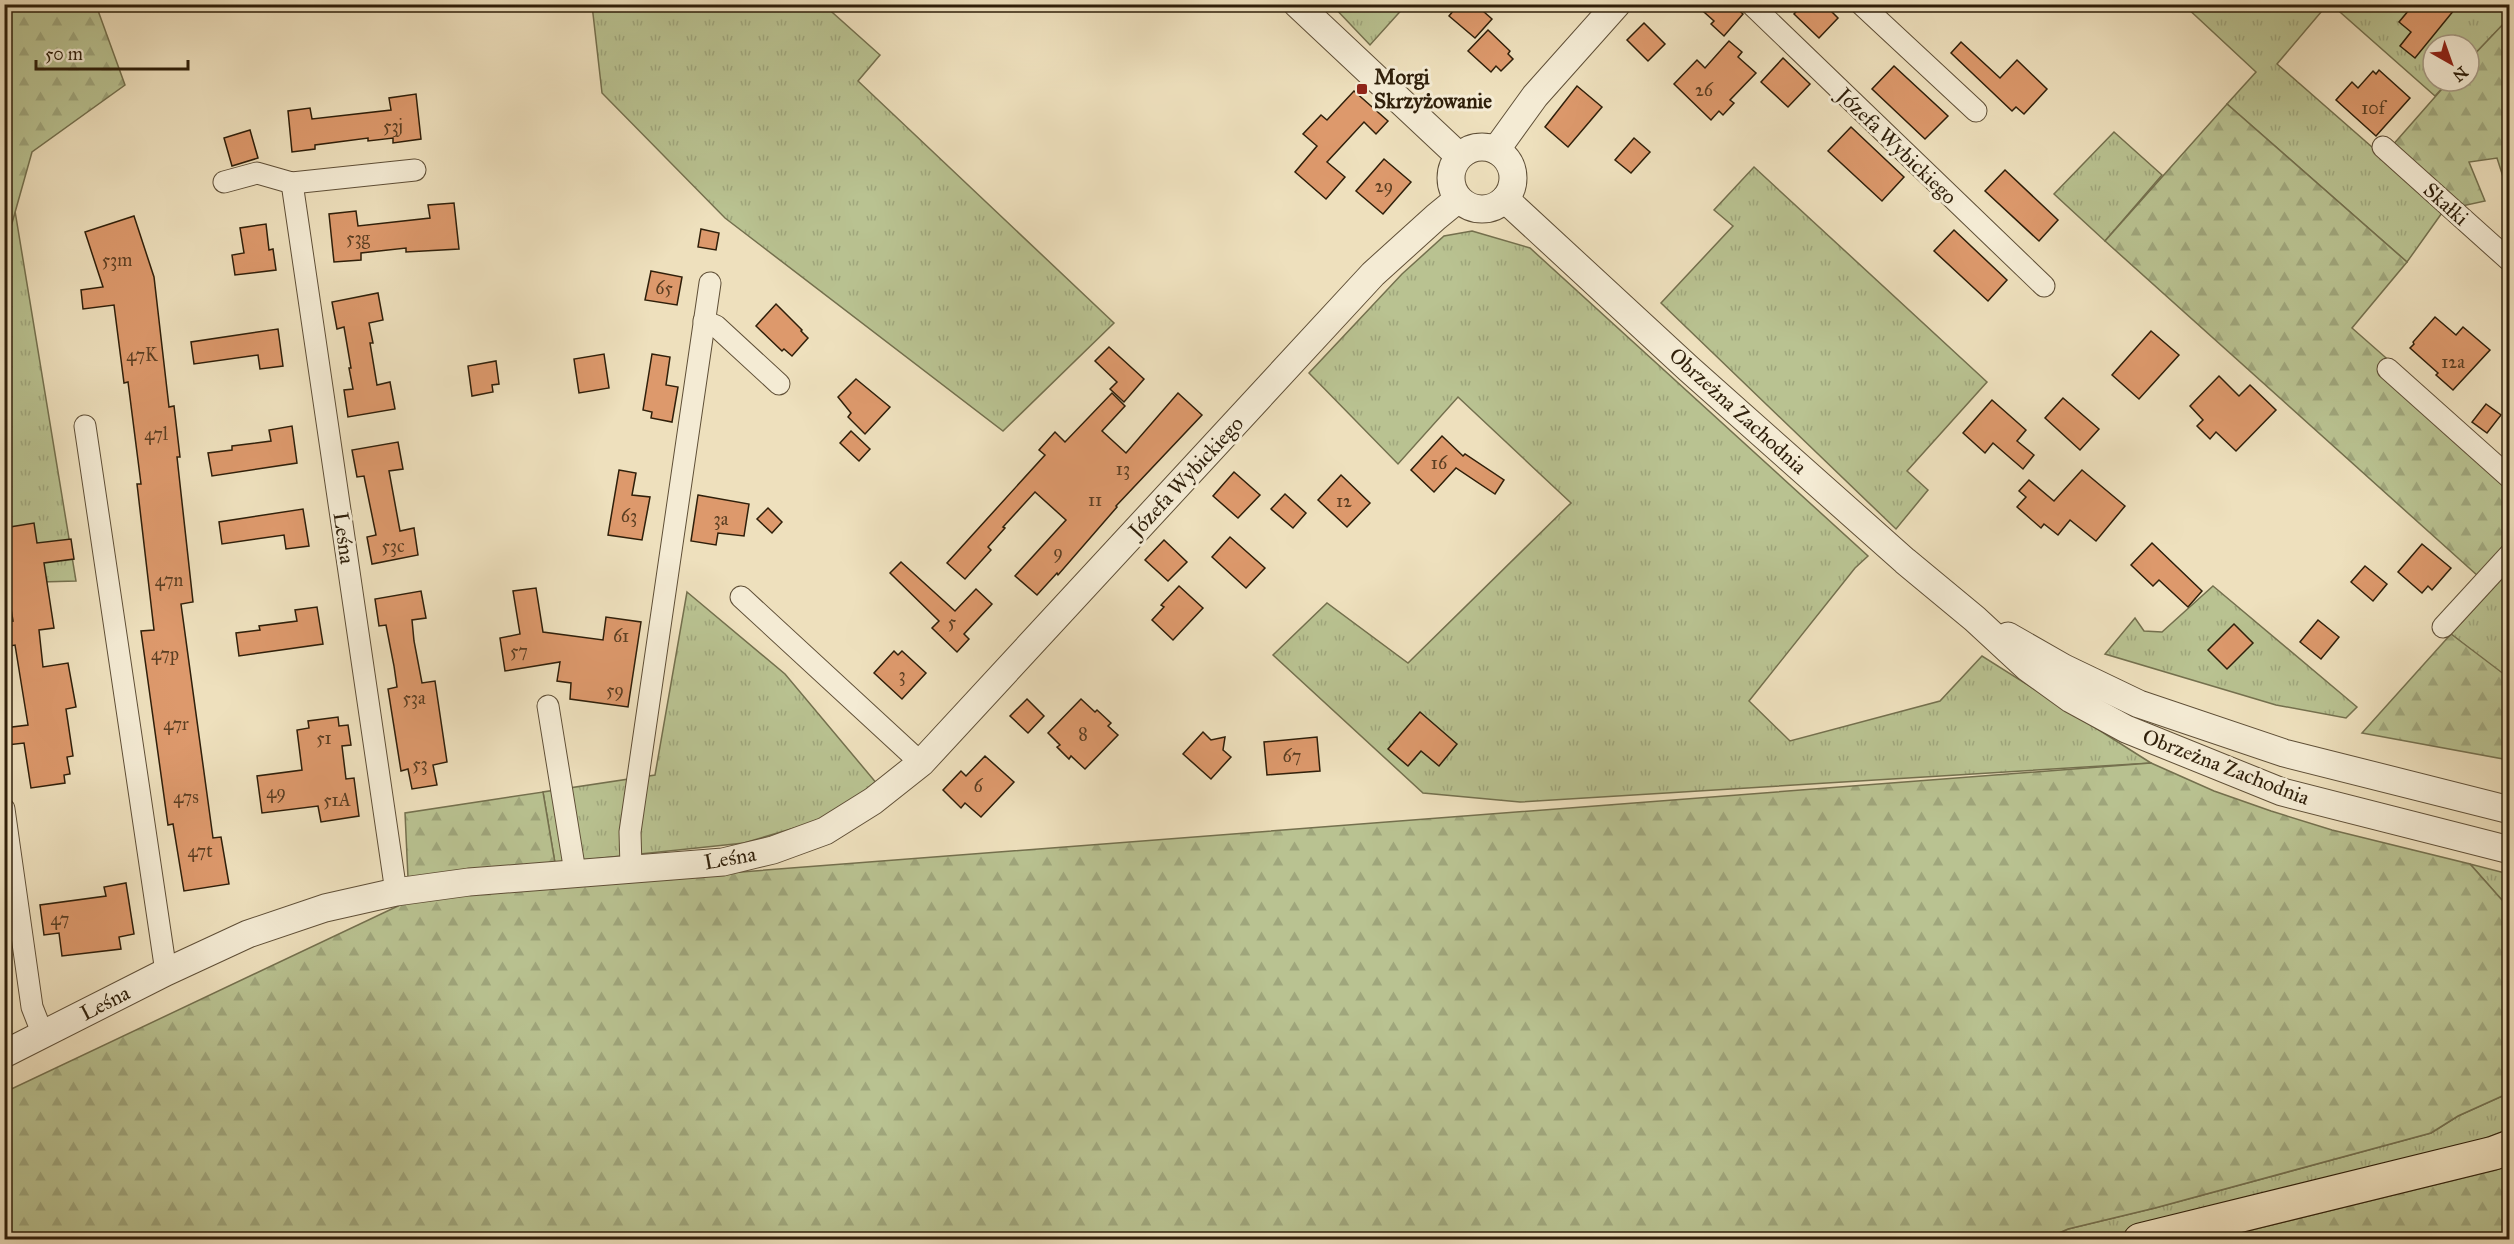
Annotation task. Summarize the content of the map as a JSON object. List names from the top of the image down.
{
  "streets": {
    "street": [
      "Józefa Wybickiego",
      "Skałki",
      "Obrzeżna Zachodnia",
      "Leśna"
    ]
  },
  "crossings": [
    ["Józefa Wybickiego", "Obrzeżna Zachodnia"],
    ["Józefa Wybickiego", "Leśna"]
  ],
  "places": {
    "transit": ["Morgi Skrzyżowanie"]
  },
  "house_numbers": [
    "26",
    "10f",
    "53j",
    "29",
    "53g",
    "53m",
    "65",
    "47K",
    "12a",
    "47l",
    "16",
    "13",
    "11",
    "12",
    "63",
    "3a",
    "53c",
    "9",
    "47n",
    "5",
    "61",
    "57",
    "47p",
    "3",
    "59",
    "53a",
    "47r",
    "8",
    "51",
    "67",
    "53",
    "6",
    "49",
    "47s",
    "51A",
    "47t",
    "47"
  ],
  "scale_bar": "50 m",
  "north": "bottom right"
}
